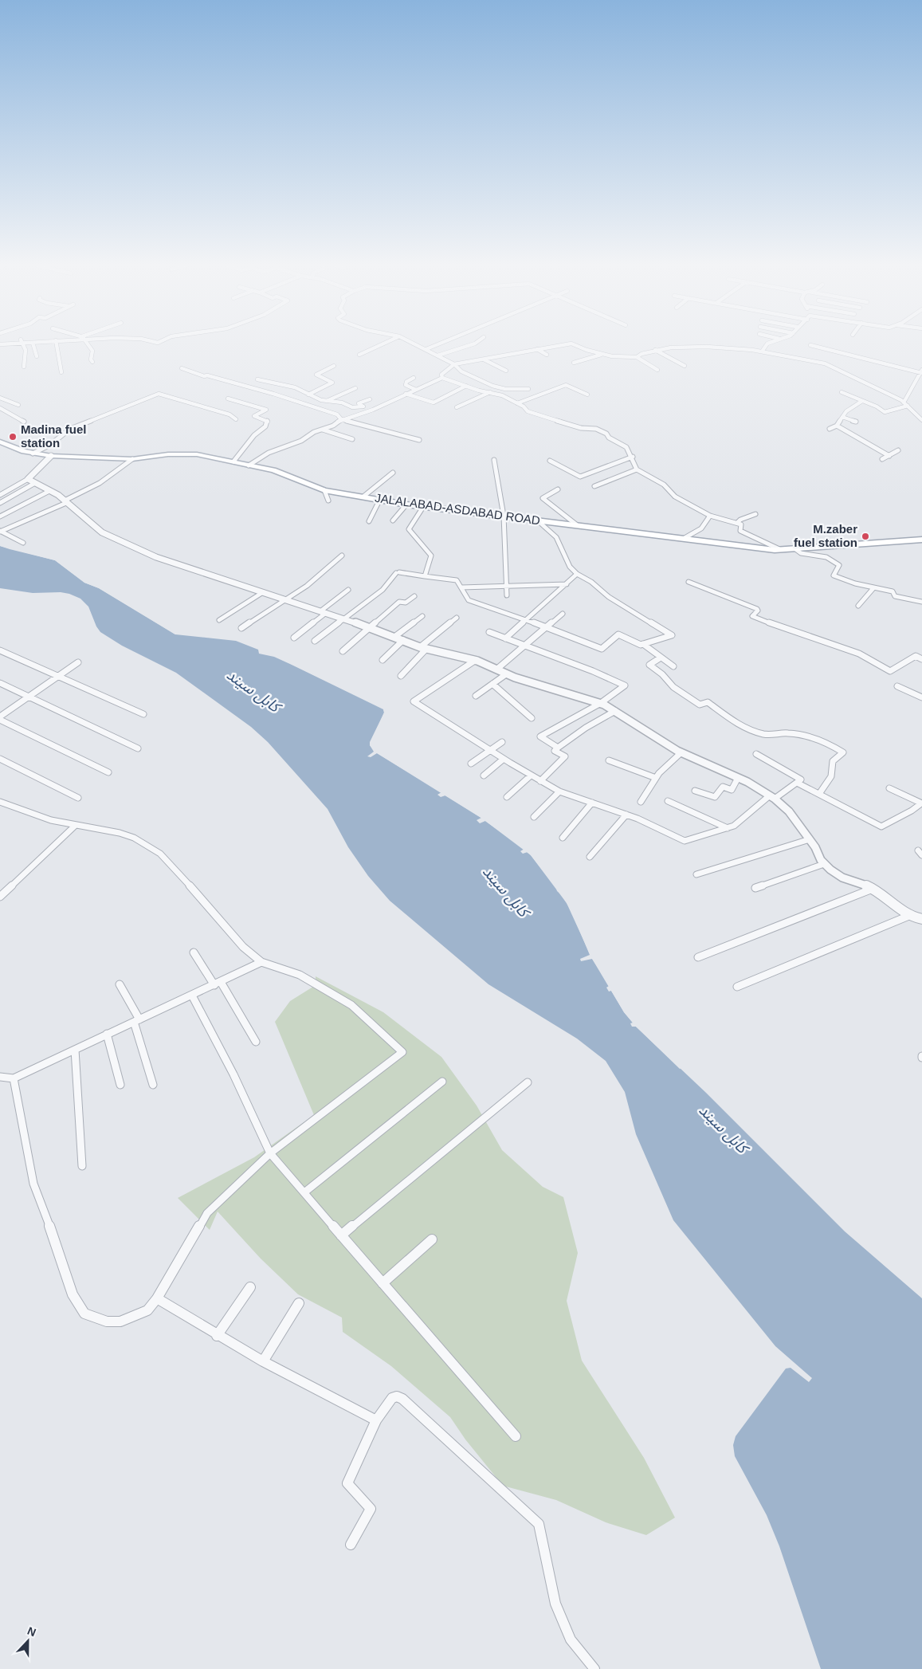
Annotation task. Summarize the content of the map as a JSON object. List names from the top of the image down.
{
  "streets": {
    "main road": ["JALALABAD-ASDABAD ROAD"]
  },
  "water": ["کابل سيند"],
  "places": ["Madina fuel station", "M.zaber fuel station"],
  "north": "top"
}
